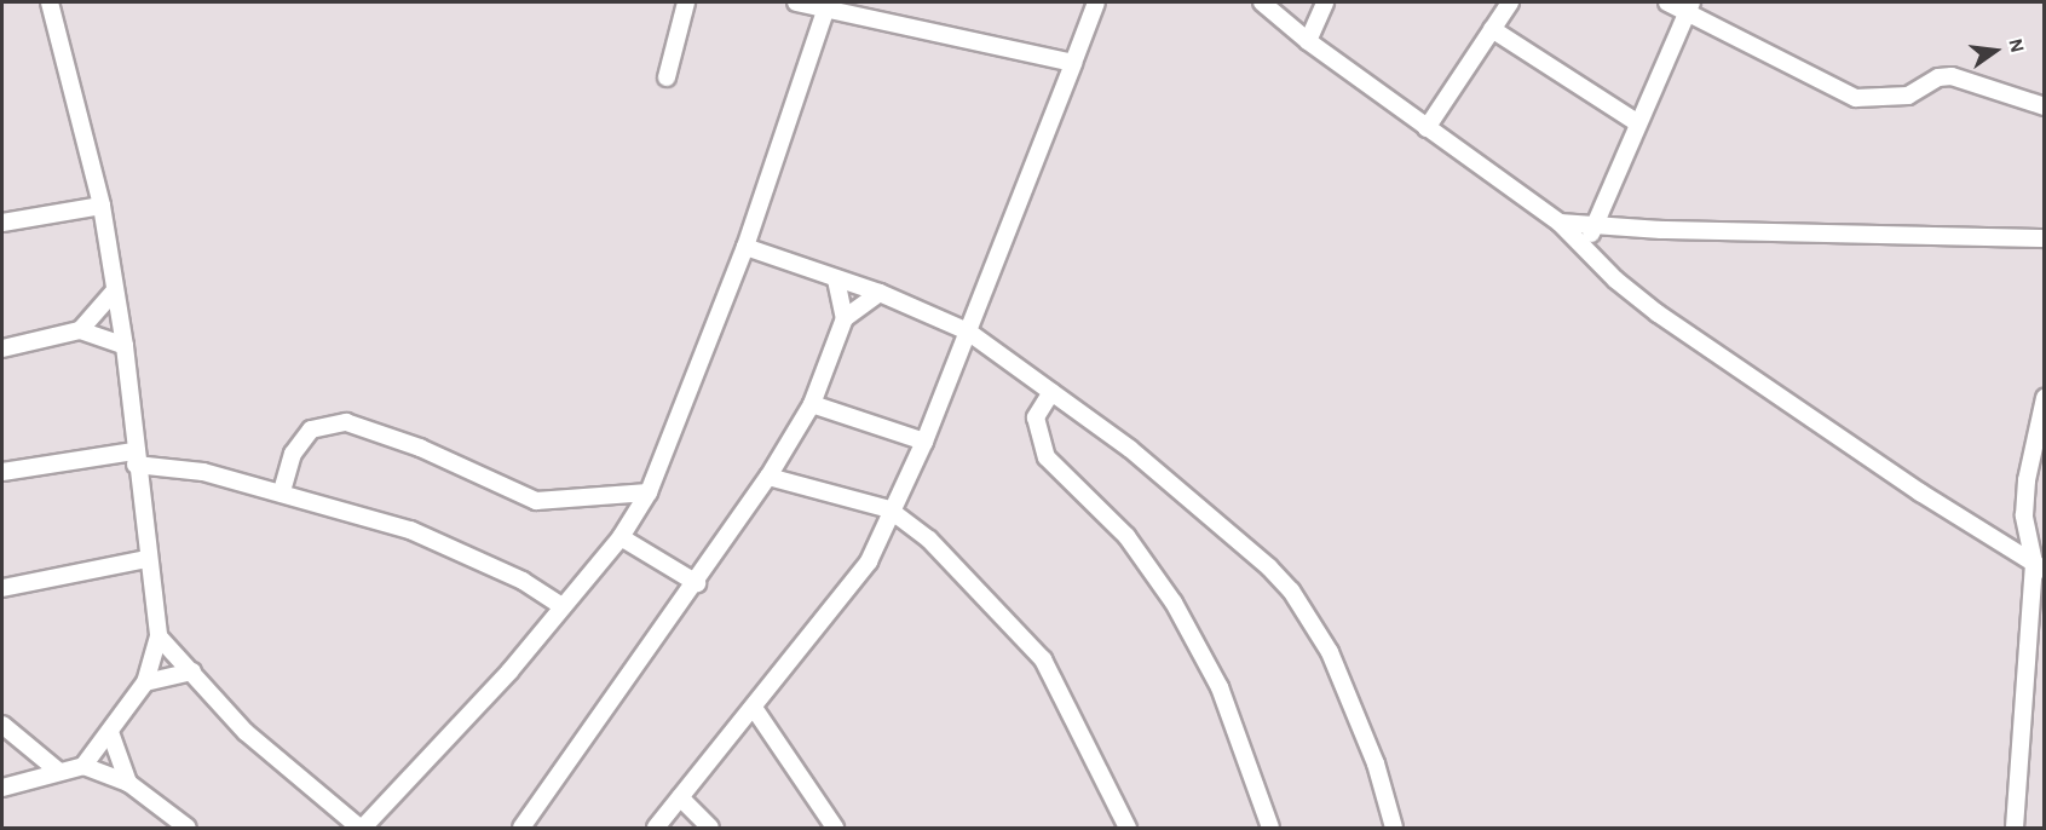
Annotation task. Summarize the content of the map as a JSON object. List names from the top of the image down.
{
  "north": "right"
}
